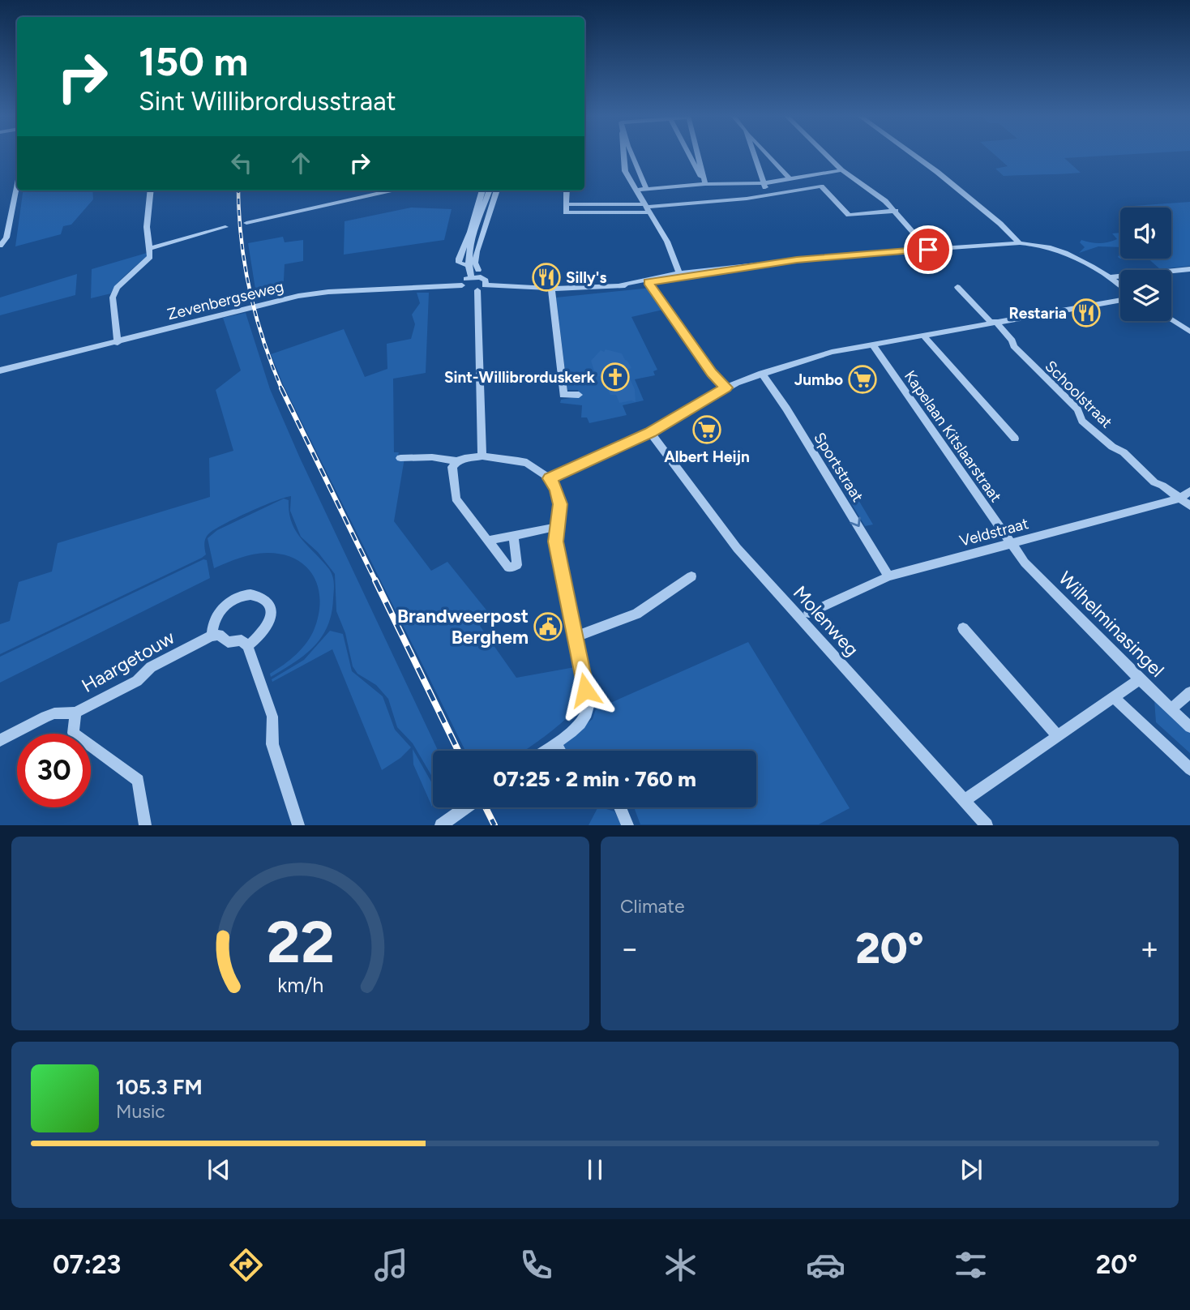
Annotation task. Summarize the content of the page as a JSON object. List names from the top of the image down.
{
  "streets": {
    "street": [
      "Zevenbergseweg",
      "Schoolstraat",
      "Kapelaan Kitslaarstraat",
      "Sportstraat",
      "Veldstraat",
      "Molenweg",
      "Wilhelminasingel",
      "Haargetouw"
    ]
  },
  "crossings": [
    ["Schoolstraat", "Veldstraat"],
    ["Kapelaan Kitslaarstraat", "Veldstraat"],
    ["Kapelaan Kitslaarstraat", "Wilhelminasingel"],
    ["Sportstraat", "Veldstraat"],
    ["Veldstraat", "Wilhelminasingel"]
  ],
  "one_way": ["Sportstraat"],
  "places": {
    "restaurant": ["Silly's", "Restaria"],
    "church": ["Sint-Willibrorduskerk"],
    "supermarket": ["Jumbo", "Albert Heijn"],
    "public building": ["Brandweerpost Berghem"]
  },
  "page": {
    "turn": ["150 m", "Sint Willibrordusstraat"],
    "limit": "30",
    "trip": "07:25 · 2 min · 760 m",
    "tile": "Climate",
    "heat": ["−", "20°", "+"],
    "song": ["105.3 FM", "Music"],
    "tabs": ["07:23", "20°"],
    "gauge": ["22", "km/h"]
  }
}
